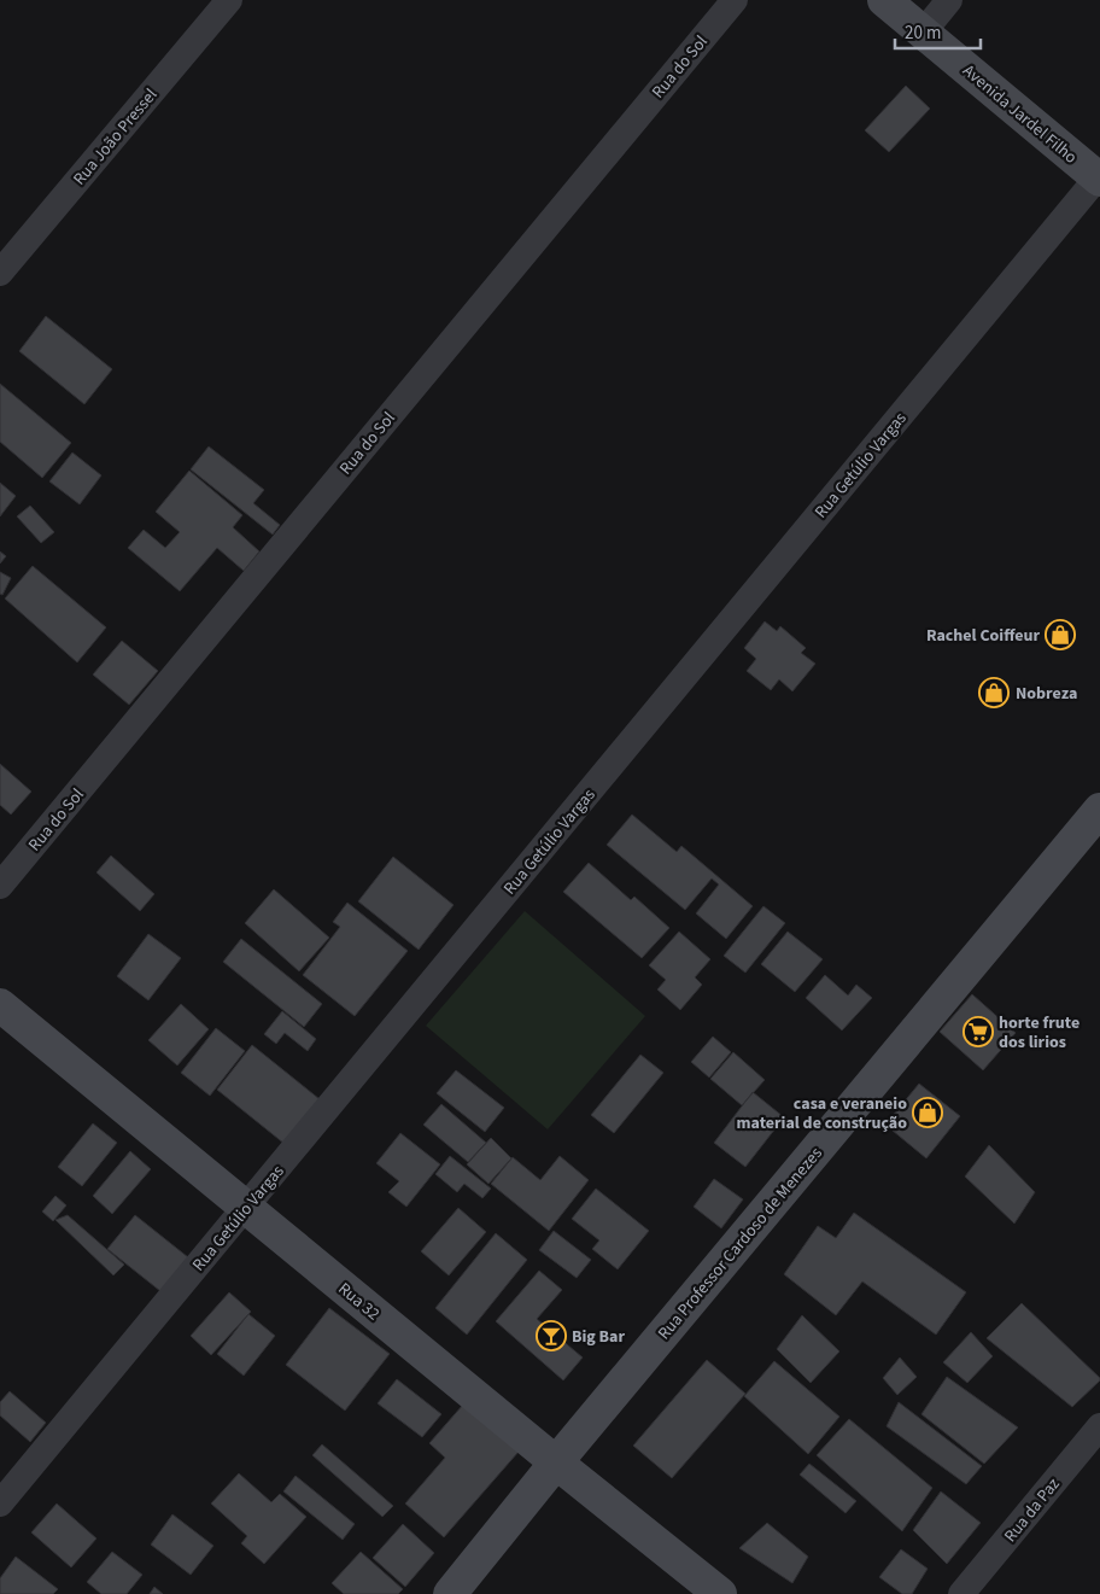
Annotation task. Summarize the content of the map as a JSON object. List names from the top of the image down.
{
  "streets": {
    "main road": ["Avenida Jardel Filho", "Rua Professor Cardoso de Menezes", "Rua 32"],
    "street": [
      "Rua do Sol",
      "Rua João Pressel",
      "Rua Getúlio Vargas",
      "Rua da Paz"
    ]
  },
  "crossings": [
    ["Avenida Jardel Filho", "Rua Getúlio Vargas"],
    ["Rua Getúlio Vargas", "Rua 32"],
    ["Rua Professor Cardoso de Menezes", "Rua 32"]
  ],
  "places": {
    "shop": ["Rachel Coiffeur", "Nobreza", "casa e veraneio material de construção"],
    "supermarket": ["horte frute dos lirios"],
    "bar": ["Big Bar"]
  },
  "scale_bar": "20 m"
}
